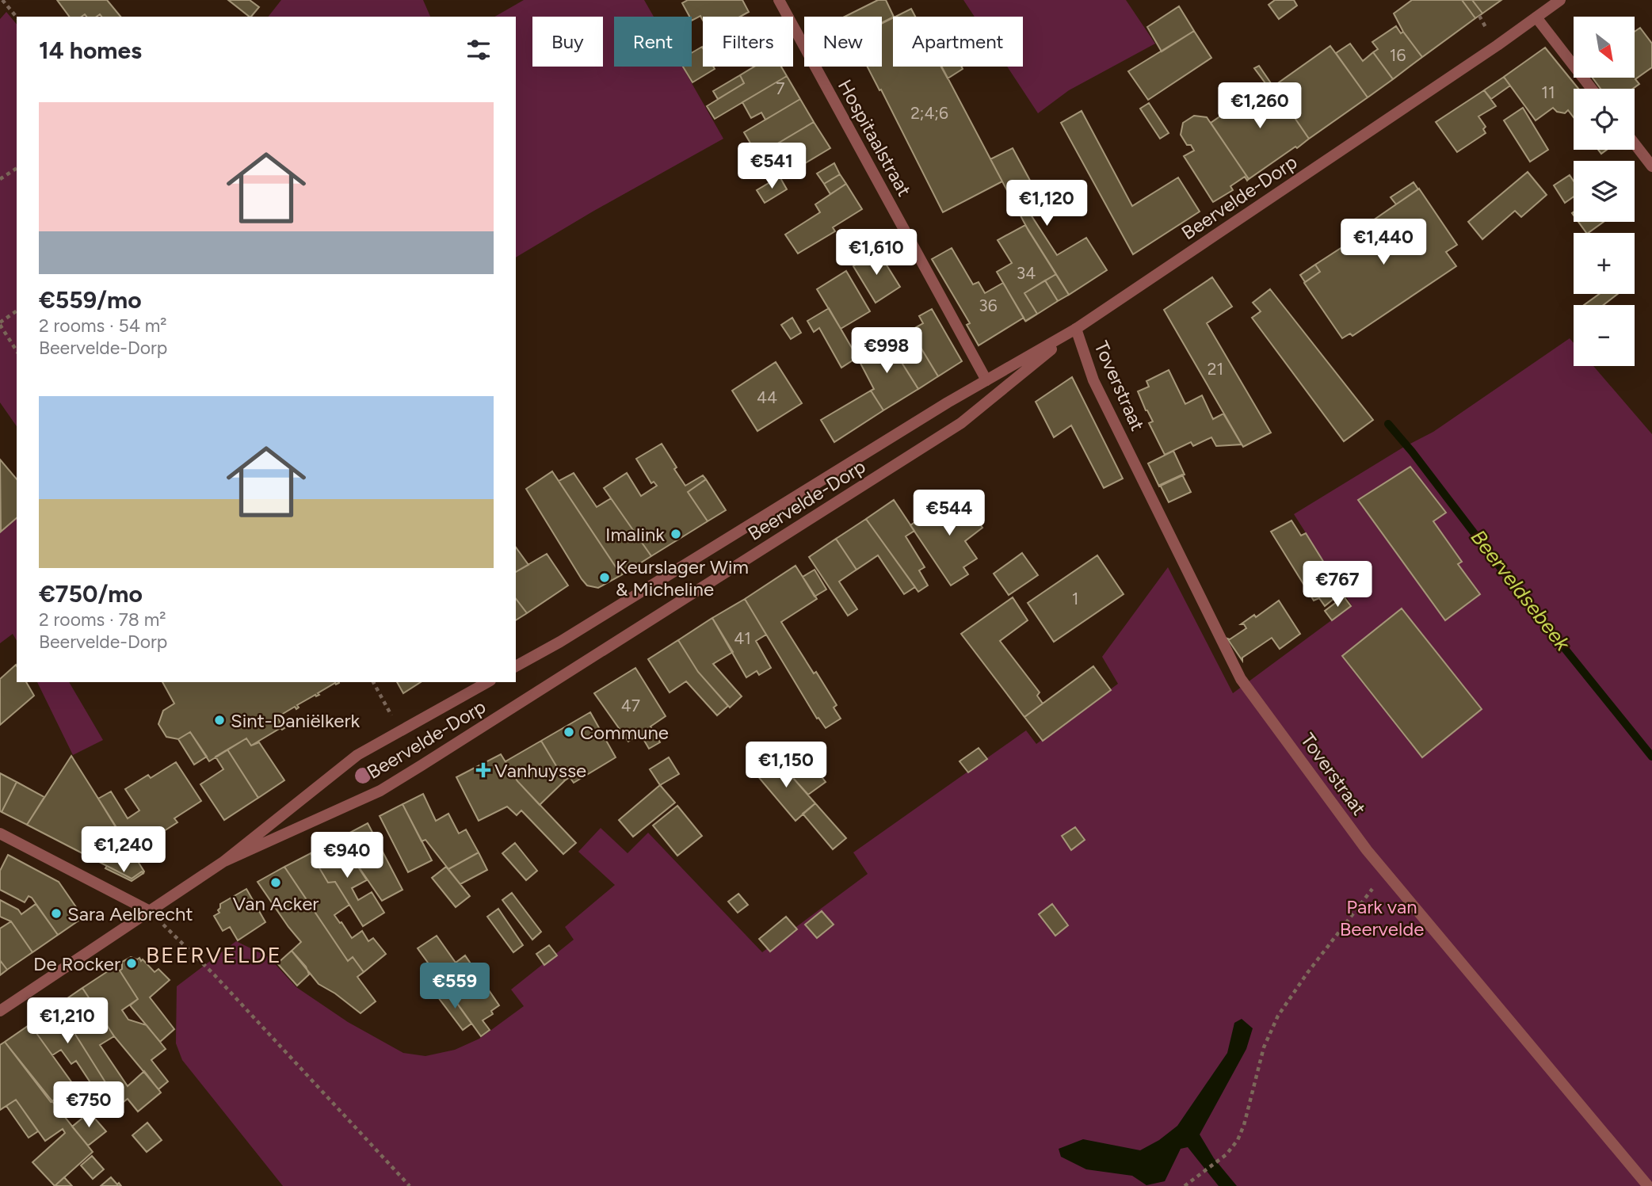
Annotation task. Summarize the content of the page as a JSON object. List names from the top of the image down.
{
  "streets": {
    "street": ["Hospitaalstraat", "Beervelde-Dorp", "Toverstraat"]
  },
  "crossings": [
    ["Hospitaalstraat", "Beervelde-Dorp"],
    ["Beervelde-Dorp", "Toverstraat"]
  ],
  "districts": ["BEERVELDE"],
  "water": ["Beerveldsebeek"],
  "parks": ["Park van Beervelde"],
  "places": {
    "other": [
      "Imalink",
      "Keurslager Wim & Micheline",
      "Sint-Daniëlkerk",
      "Commune",
      "Van Acker",
      "Sara Aelbrecht",
      "De Rocker"
    ],
    "health": ["Vanhuysse"]
  },
  "house_numbers": [
    "16",
    "7",
    "11",
    "2;4;6",
    "34",
    "36",
    "21",
    "44",
    "1",
    "41",
    "47"
  ],
  "north": "bottom right",
  "page": {
    "map_buttons": ["+", "−"],
    "chip": [
      "Buy",
      "Rent",
      "Filters",
      "New",
      "Apartment"
    ],
    "heading": "14 homes",
    "price": [
      "€1,260",
      "€541",
      "€1,120",
      "€1,440",
      "€1,610",
      "€998",
      "€544",
      "€767",
      "€1,150",
      "€1,240",
      "€940",
      "€559",
      "€1,210",
      "€750"
    ],
    "list": [
      {
        "name": "€559/mo",
        "note": "2 rooms · 54 m² · Beervelde-Dorp"
      },
      {
        "name": "€750/mo",
        "note": "2 rooms · 78 m² · Beervelde-Dorp"
      }
    ]
  }
}
